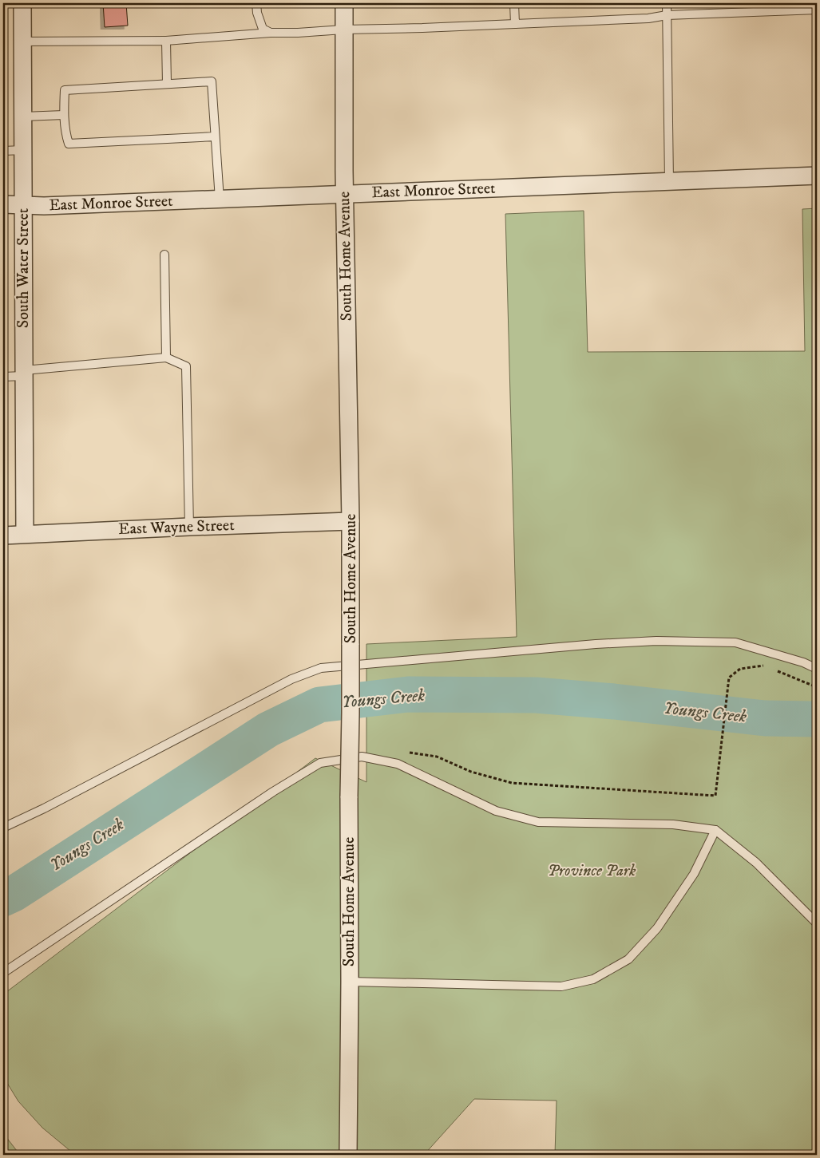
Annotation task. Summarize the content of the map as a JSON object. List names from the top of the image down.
{
  "streets": {
    "street": [
      "East Monroe Street",
      "South Home Avenue",
      "South Water Street",
      "East Wayne Street"
    ]
  },
  "crossings": [
    ["East Monroe Street", "South Home Avenue"],
    ["East Monroe Street", "South Water Street"],
    ["South Home Avenue", "East Wayne Street"],
    ["South Water Street", "East Wayne Street"]
  ],
  "water": ["Youngs Creek"],
  "parks": ["Province Park"]
}
